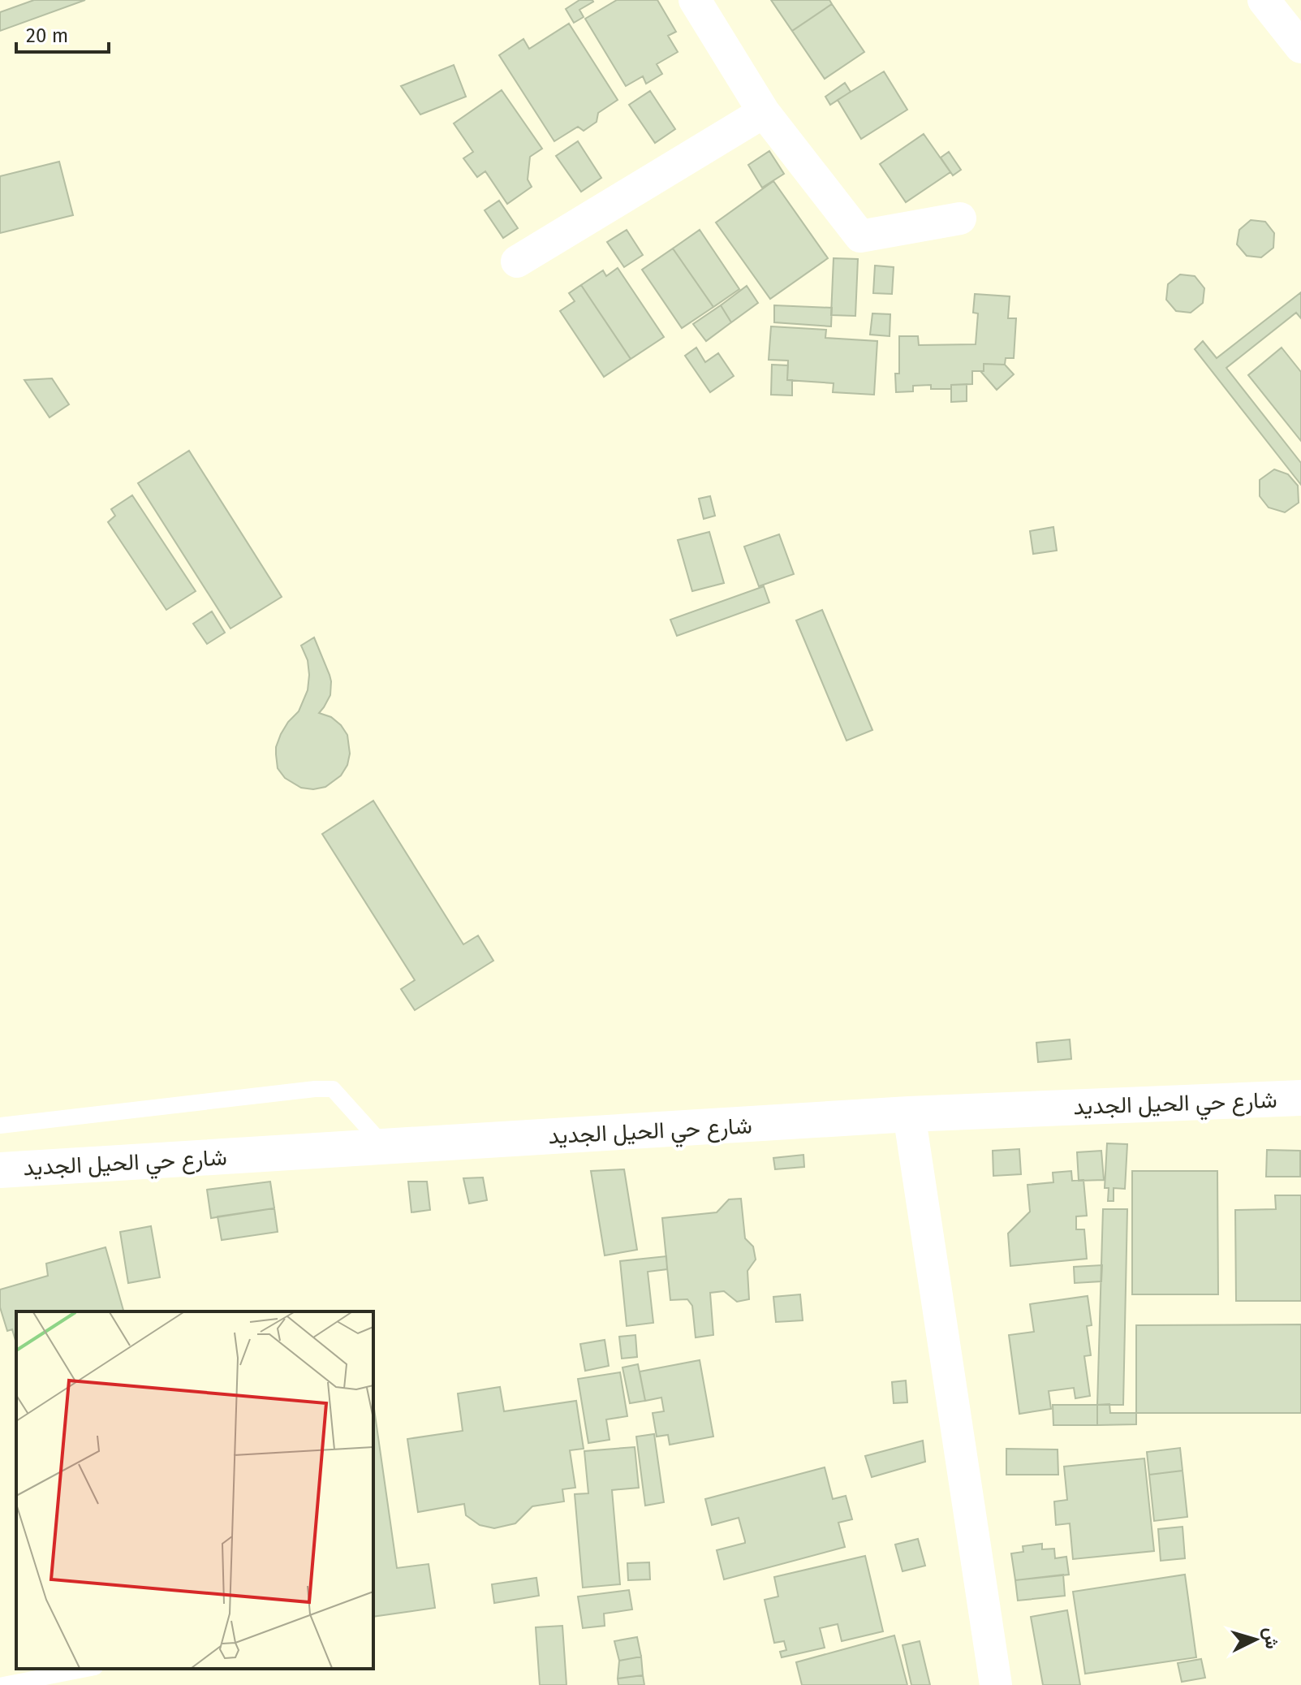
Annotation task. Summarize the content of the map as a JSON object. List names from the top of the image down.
{
  "streets": {
    "street": ["شارع حي الحيل الجديد"]
  },
  "scale_bar": "20 m",
  "north": "right"
}
